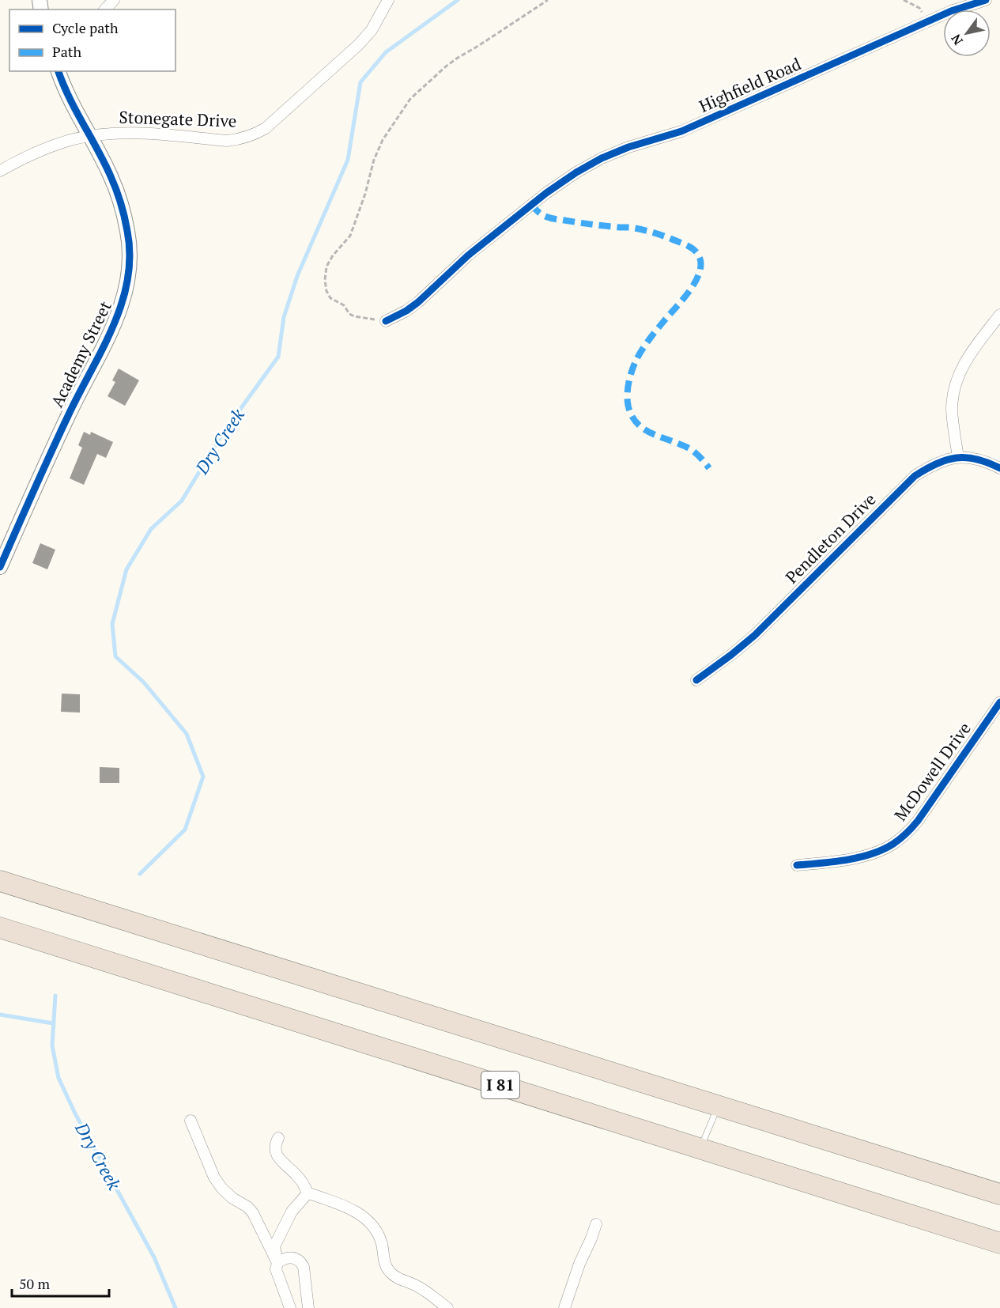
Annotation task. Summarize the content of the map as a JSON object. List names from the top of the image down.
{
  "streets": {
    "highway": ["I 81"],
    "street": [
      "Highfield Road",
      "Stonegate Drive",
      "Academy Street",
      "Pendleton Drive",
      "McDowell Drive"
    ]
  },
  "crossings": [
    ["Stonegate Drive", "Academy Street"]
  ],
  "water": ["Dry Creek"],
  "legend": ["Cycle path", "Path"],
  "scale_bar": "50 m",
  "north": "bottom left"
}
